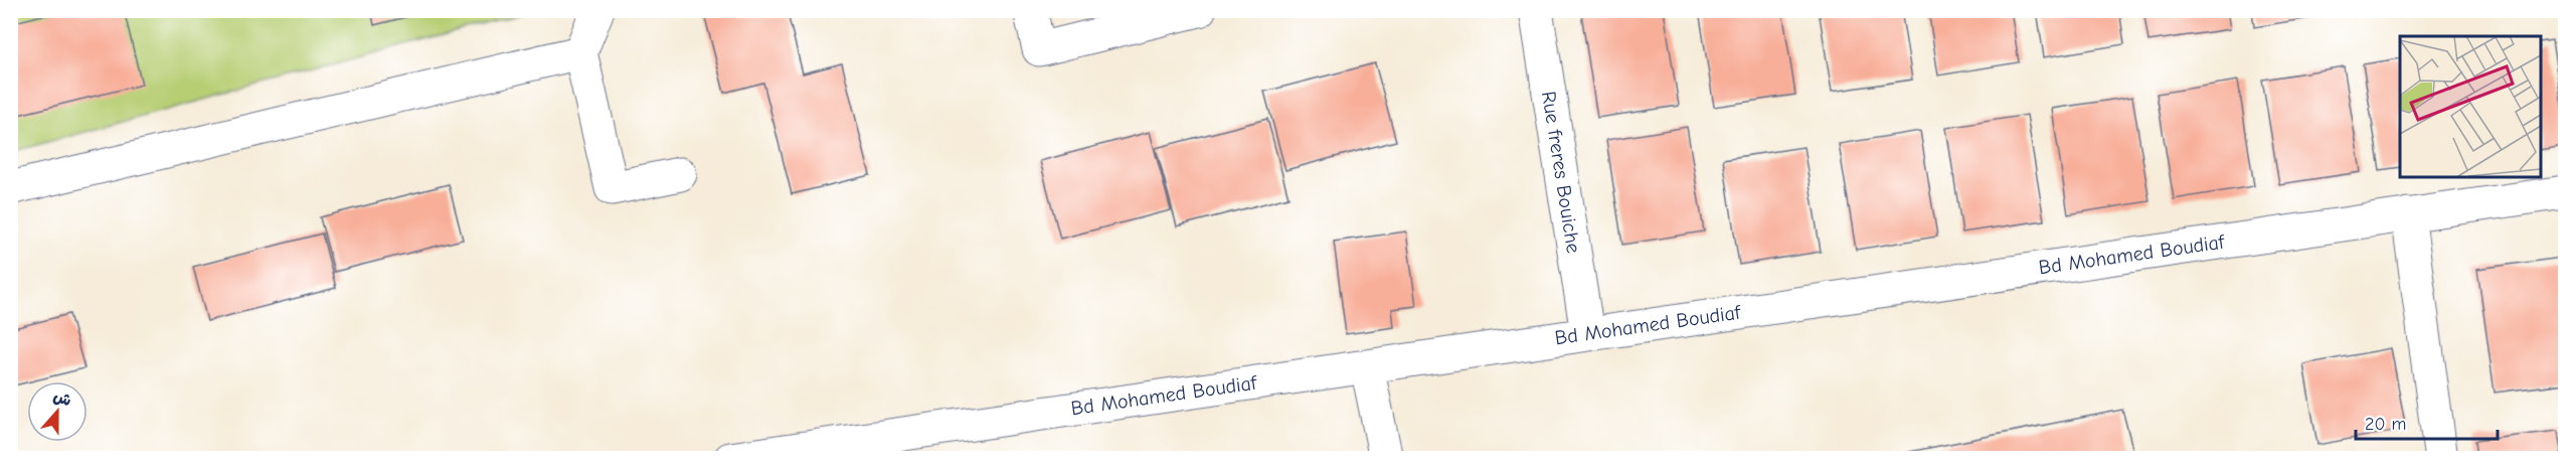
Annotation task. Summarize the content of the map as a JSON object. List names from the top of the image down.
{
  "streets": {
    "street": ["Rue freres Bouiche", "Bd Mohamed Boudiaf"]
  },
  "crossings": [
    ["Rue freres Bouiche", "Bd Mohamed Boudiaf"]
  ],
  "scale_bar": "20 m",
  "north": "top"
}
